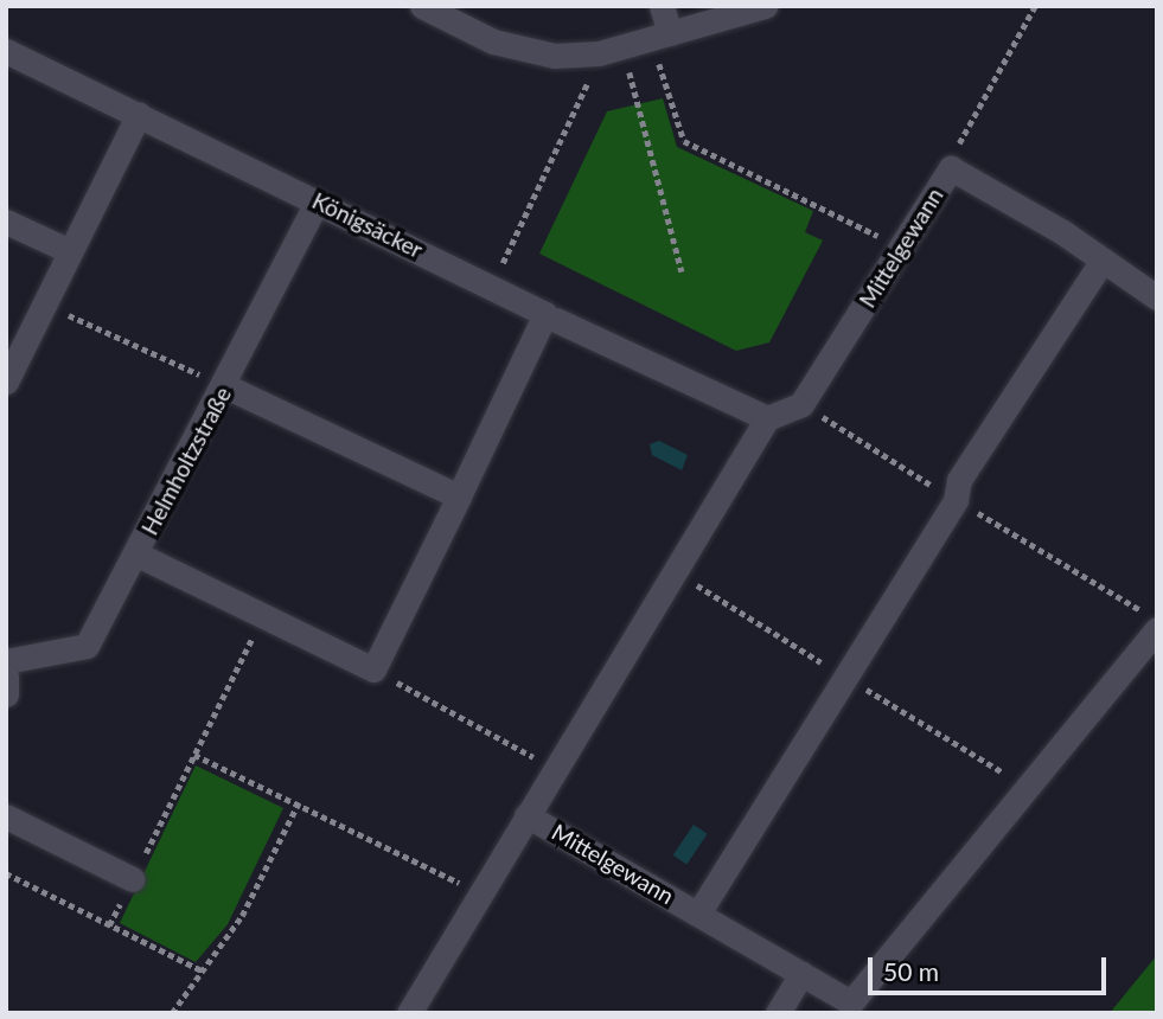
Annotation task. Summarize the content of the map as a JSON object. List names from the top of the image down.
{
  "streets": {
    "street": ["Königsäcker", "Mittelgewann", "Helmholtzstraße"]
  },
  "crossings": [
    ["Königsäcker", "Helmholtzstraße"]
  ],
  "scale_bar": "50 m"
}
